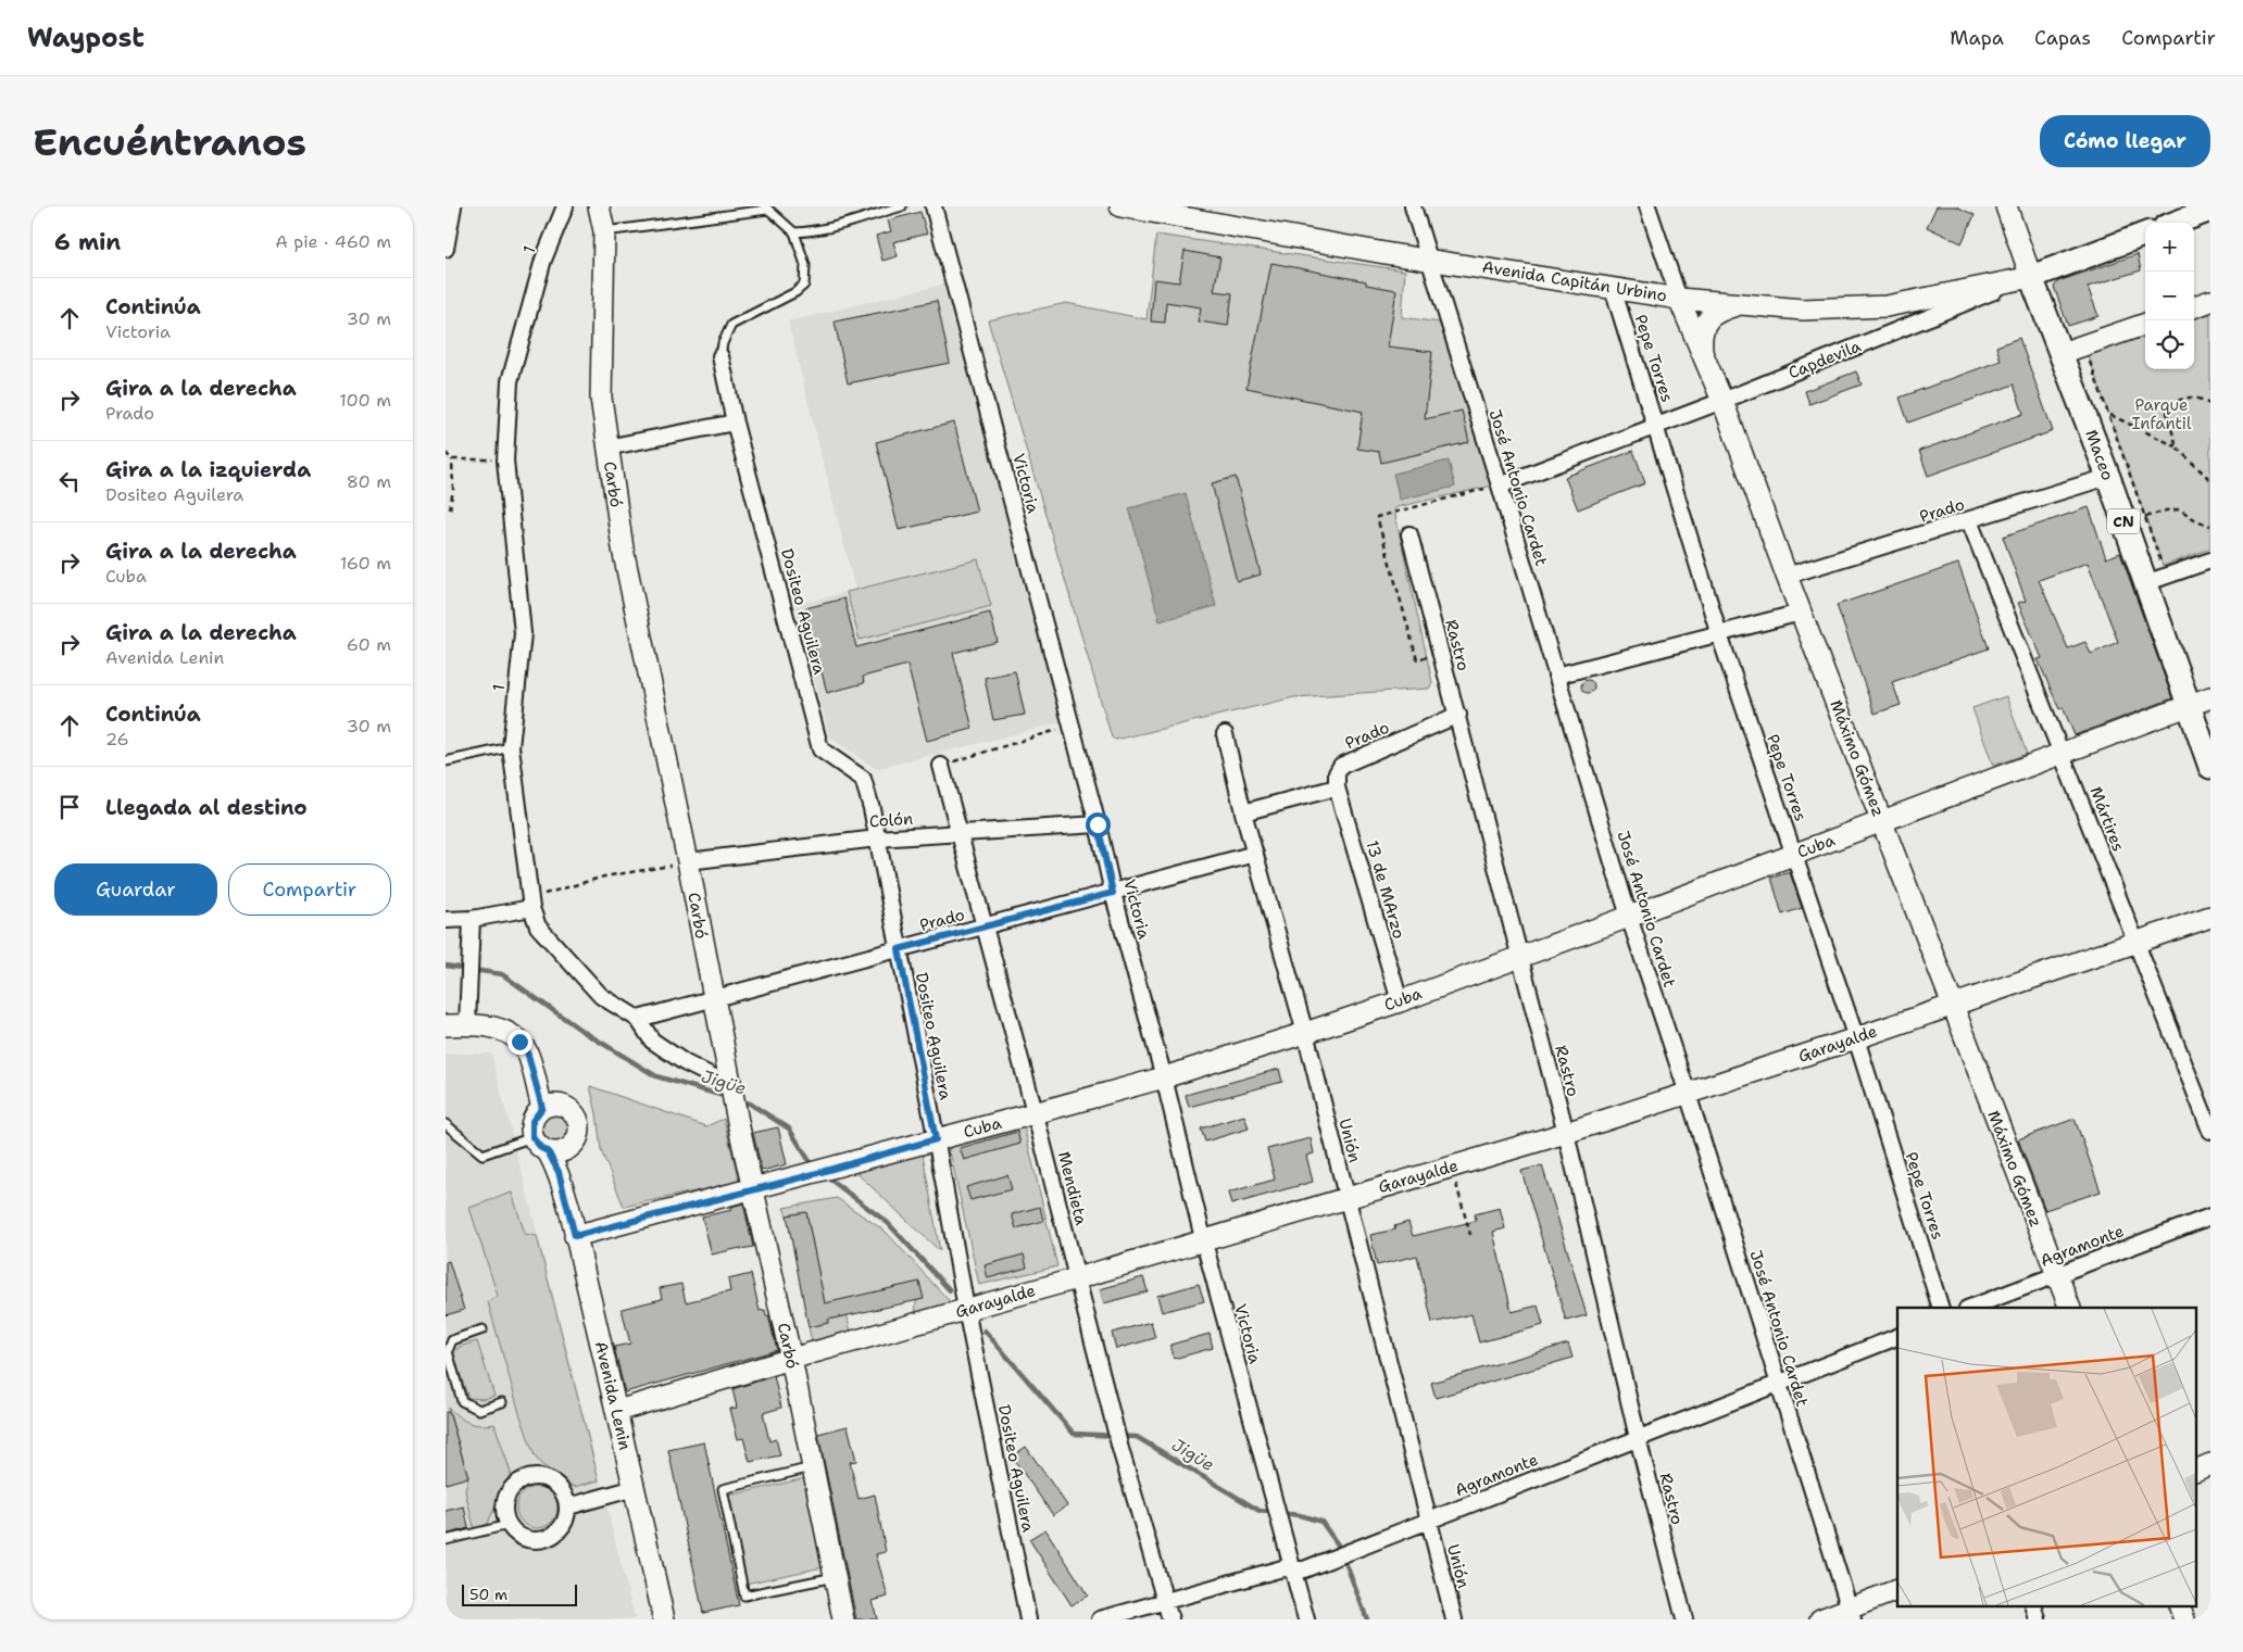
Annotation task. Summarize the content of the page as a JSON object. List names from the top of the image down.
{
  "streets": {
    "main road": ["Capdevila", "Maceo", "CN"],
    "street": [
      "1",
      "Avenida Capitán Urbino",
      "Pepe Torres",
      "Victoria",
      "Carbó",
      "José Antonio Cardet",
      "Prado",
      "Dositeo Aguilera",
      "Rastro",
      "Máximo Gómez",
      "Mártires",
      "Colón",
      "Cuba",
      "13 de MArzo",
      "Garayalde",
      "Unión",
      "Mendieta",
      "Agramonte",
      "Avenida Lenin"
    ]
  },
  "crossings": [
    ["1", "Carbó"],
    ["1", "Prado"],
    ["Avenida Capitán Urbino", "Pepe Torres"],
    ["Avenida Capitán Urbino", "Capdevila"],
    ["Avenida Capitán Urbino", "Maceo"],
    ["Avenida Capitán Urbino", "José Antonio Cardet"],
    ["Avenida Capitán Urbino", "Máximo Gómez"],
    ["Pepe Torres", "Capdevila"],
    ["Pepe Torres", "Cuba"],
    ["Pepe Torres", "Garayalde"],
    ["Capdevila", "Maceo"],
    ["Capdevila", "José Antonio Cardet"],
    ["Capdevila", "Máximo Gómez"],
    ["Maceo", "Prado"],
    ["Maceo", "Cuba"],
    ["Victoria", "Prado"],
    ["Victoria", "Colón"],
    ["Victoria", "Cuba"],
    ["Victoria", "Garayalde"],
    ["Victoria", "Agramonte"],
    ["Carbó", "Prado"],
    ["Carbó", "Colón"],
    ["Carbó", "Cuba"],
    ["Carbó", "Garayalde"],
    ["José Antonio Cardet", "Cuba"],
    ["José Antonio Cardet", "Garayalde"],
    ["José Antonio Cardet", "Agramonte"],
    ["Prado", "Dositeo Aguilera"],
    ["Prado", "Rastro"],
    ["Prado", "Máximo Gómez"],
    ["Prado", "Mártires"],
    ["Prado", "13 de MArzo"],
    ["Prado", "Unión"],
    ["Prado", "Mendieta"],
    ["Dositeo Aguilera", "Colón"],
    ["Dositeo Aguilera", "Cuba"],
    ["Dositeo Aguilera", "Garayalde"],
    ["Rastro", "Cuba"],
    ["Rastro", "Garayalde"],
    ["Rastro", "Agramonte"],
    ["Máximo Gómez", "Cuba"],
    ["Máximo Gómez", "Garayalde"],
    ["Máximo Gómez", "Agramonte"],
    ["Mártires", "Cuba"],
    ["Mártires", "Garayalde"],
    ["Colón", "Mendieta"],
    ["Cuba", "13 de MArzo"],
    ["Cuba", "Unión"],
    ["Cuba", "Mendieta"],
    ["Cuba", "Avenida Lenin"],
    ["Garayalde", "Unión"],
    ["Garayalde", "Mendieta"],
    ["Garayalde", "Avenida Lenin"],
    ["Unión", "Agramonte"],
    ["Mendieta", "Agramonte"]
  ],
  "water": ["Jigüe"],
  "parks": ["Parque Infantil"],
  "scale_bar": "50 m",
  "page": {
    "header": "Waypost",
    "nav": ["Mapa", "Capas", "Compartir"],
    "buttons": [
      "Cómo llegar",
      ["Guardar", "Compartir"]
    ],
    "title": "Encuéntranos",
    "heading": ["6 min", "A pie · 460 m"],
    "map_buttons": ["+", "−"],
    "list": [
      ["Continúa", "Victoria", "30 m"],
      ["Gira a la derecha", "Prado", "100 m"],
      ["Gira a la izquierda", "Dositeo Aguilera", "80 m"],
      ["Gira a la derecha", "Cuba", "160 m"],
      ["Gira a la derecha", "Avenida Lenin", "60 m"],
      ["Continúa", "26", "30 m"],
      "Llegada al destino"
    ],
    "scale": "50 m"
  }
}
